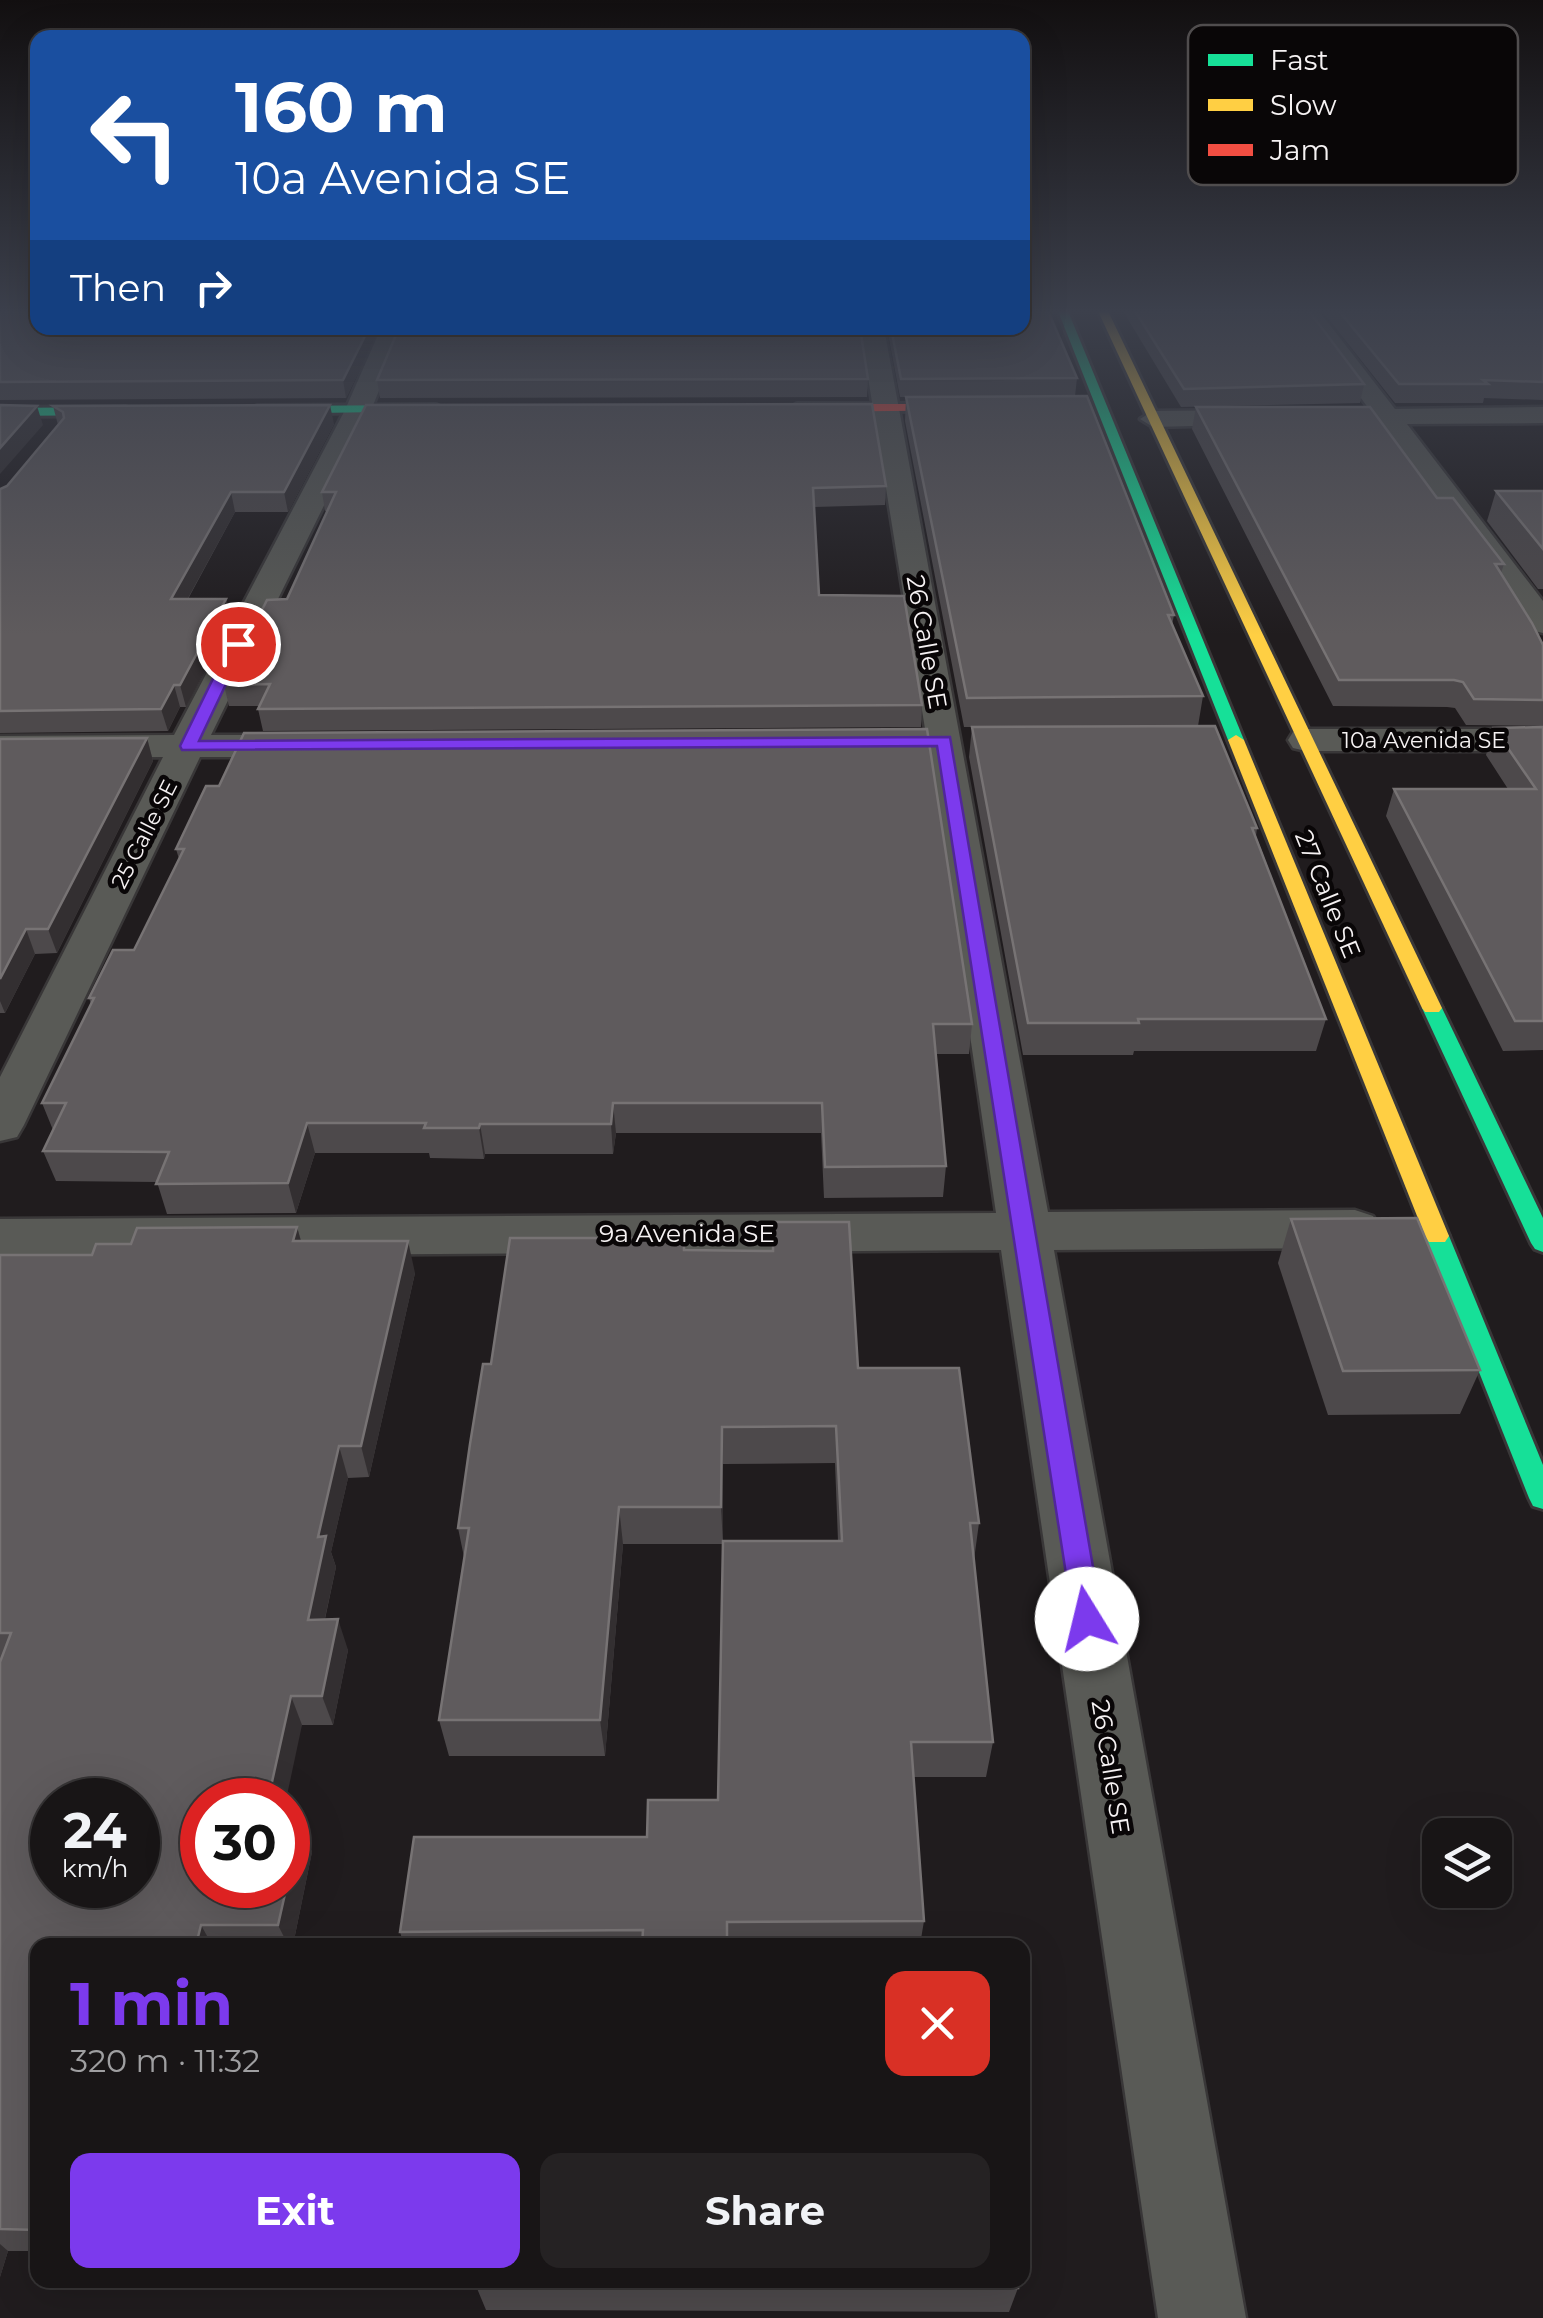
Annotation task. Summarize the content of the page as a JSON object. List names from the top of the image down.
{
  "streets": {
    "main road": ["27 Calle SE"],
    "street": [
      "26 Calle SE",
      "10a Avenida SE",
      "25 Calle SE",
      "9a Avenida SE"
    ]
  },
  "crossings": [
    ["26 Calle SE", "9a Avenida SE"],
    ["10a Avenida SE", "27 Calle SE"],
    ["27 Calle SE", "9a Avenida SE"]
  ],
  "legend": ["Fast", "Slow", "Jam"],
  "page": {
    "turn": ["160 m", "10a Avenida SE"],
    "then": "Then",
    "speed": "24 km/h",
    "limit": "30",
    "heading": ["1 min", "320 m · 11:32"],
    "buttons": ["Exit", "Share"]
  }
}
